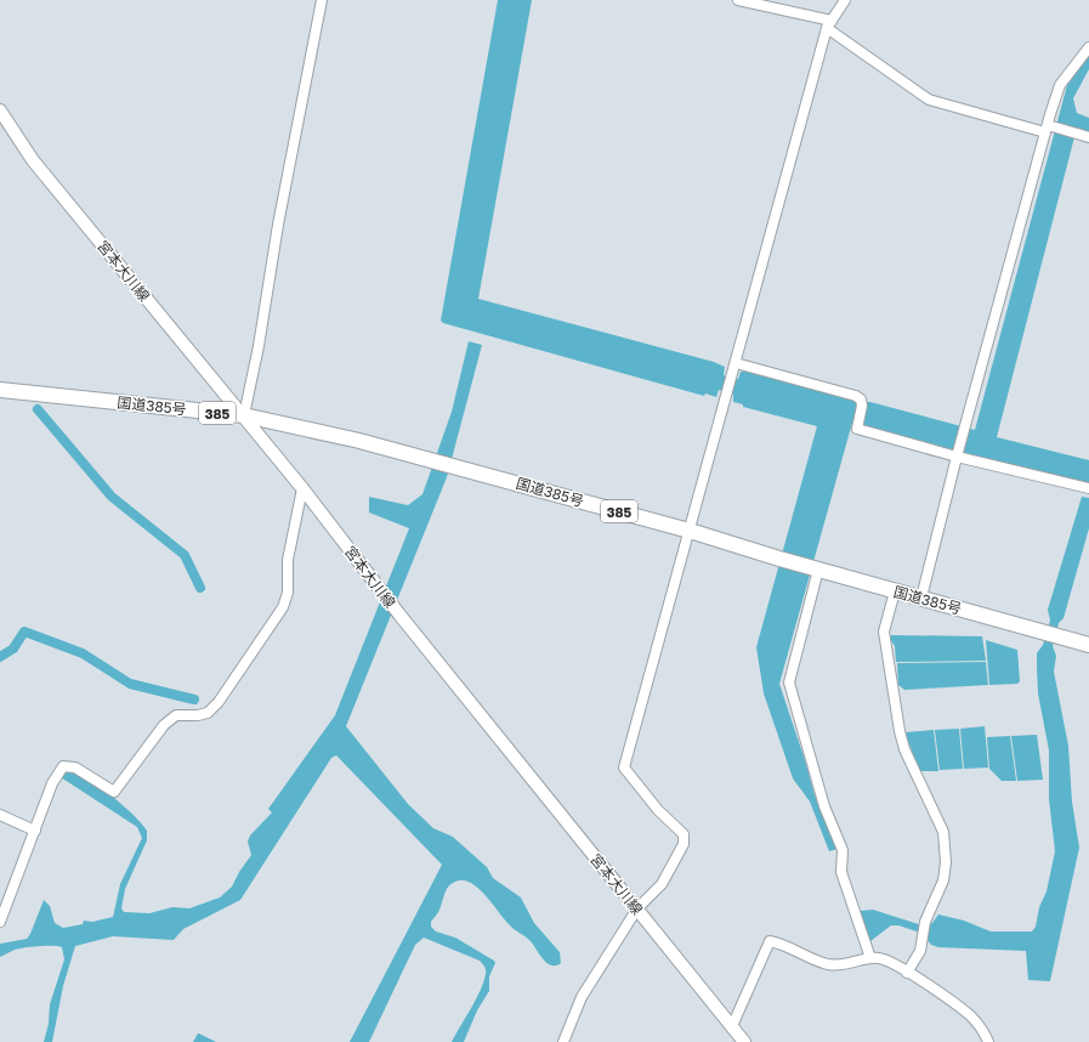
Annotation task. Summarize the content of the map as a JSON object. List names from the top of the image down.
{
  "streets": {
    "highway": ["国道385号", "385"],
    "main road": ["宮本大川線"]
  },
  "crossings": [
    ["宮本大川線", "国道385号"]
  ]
}
